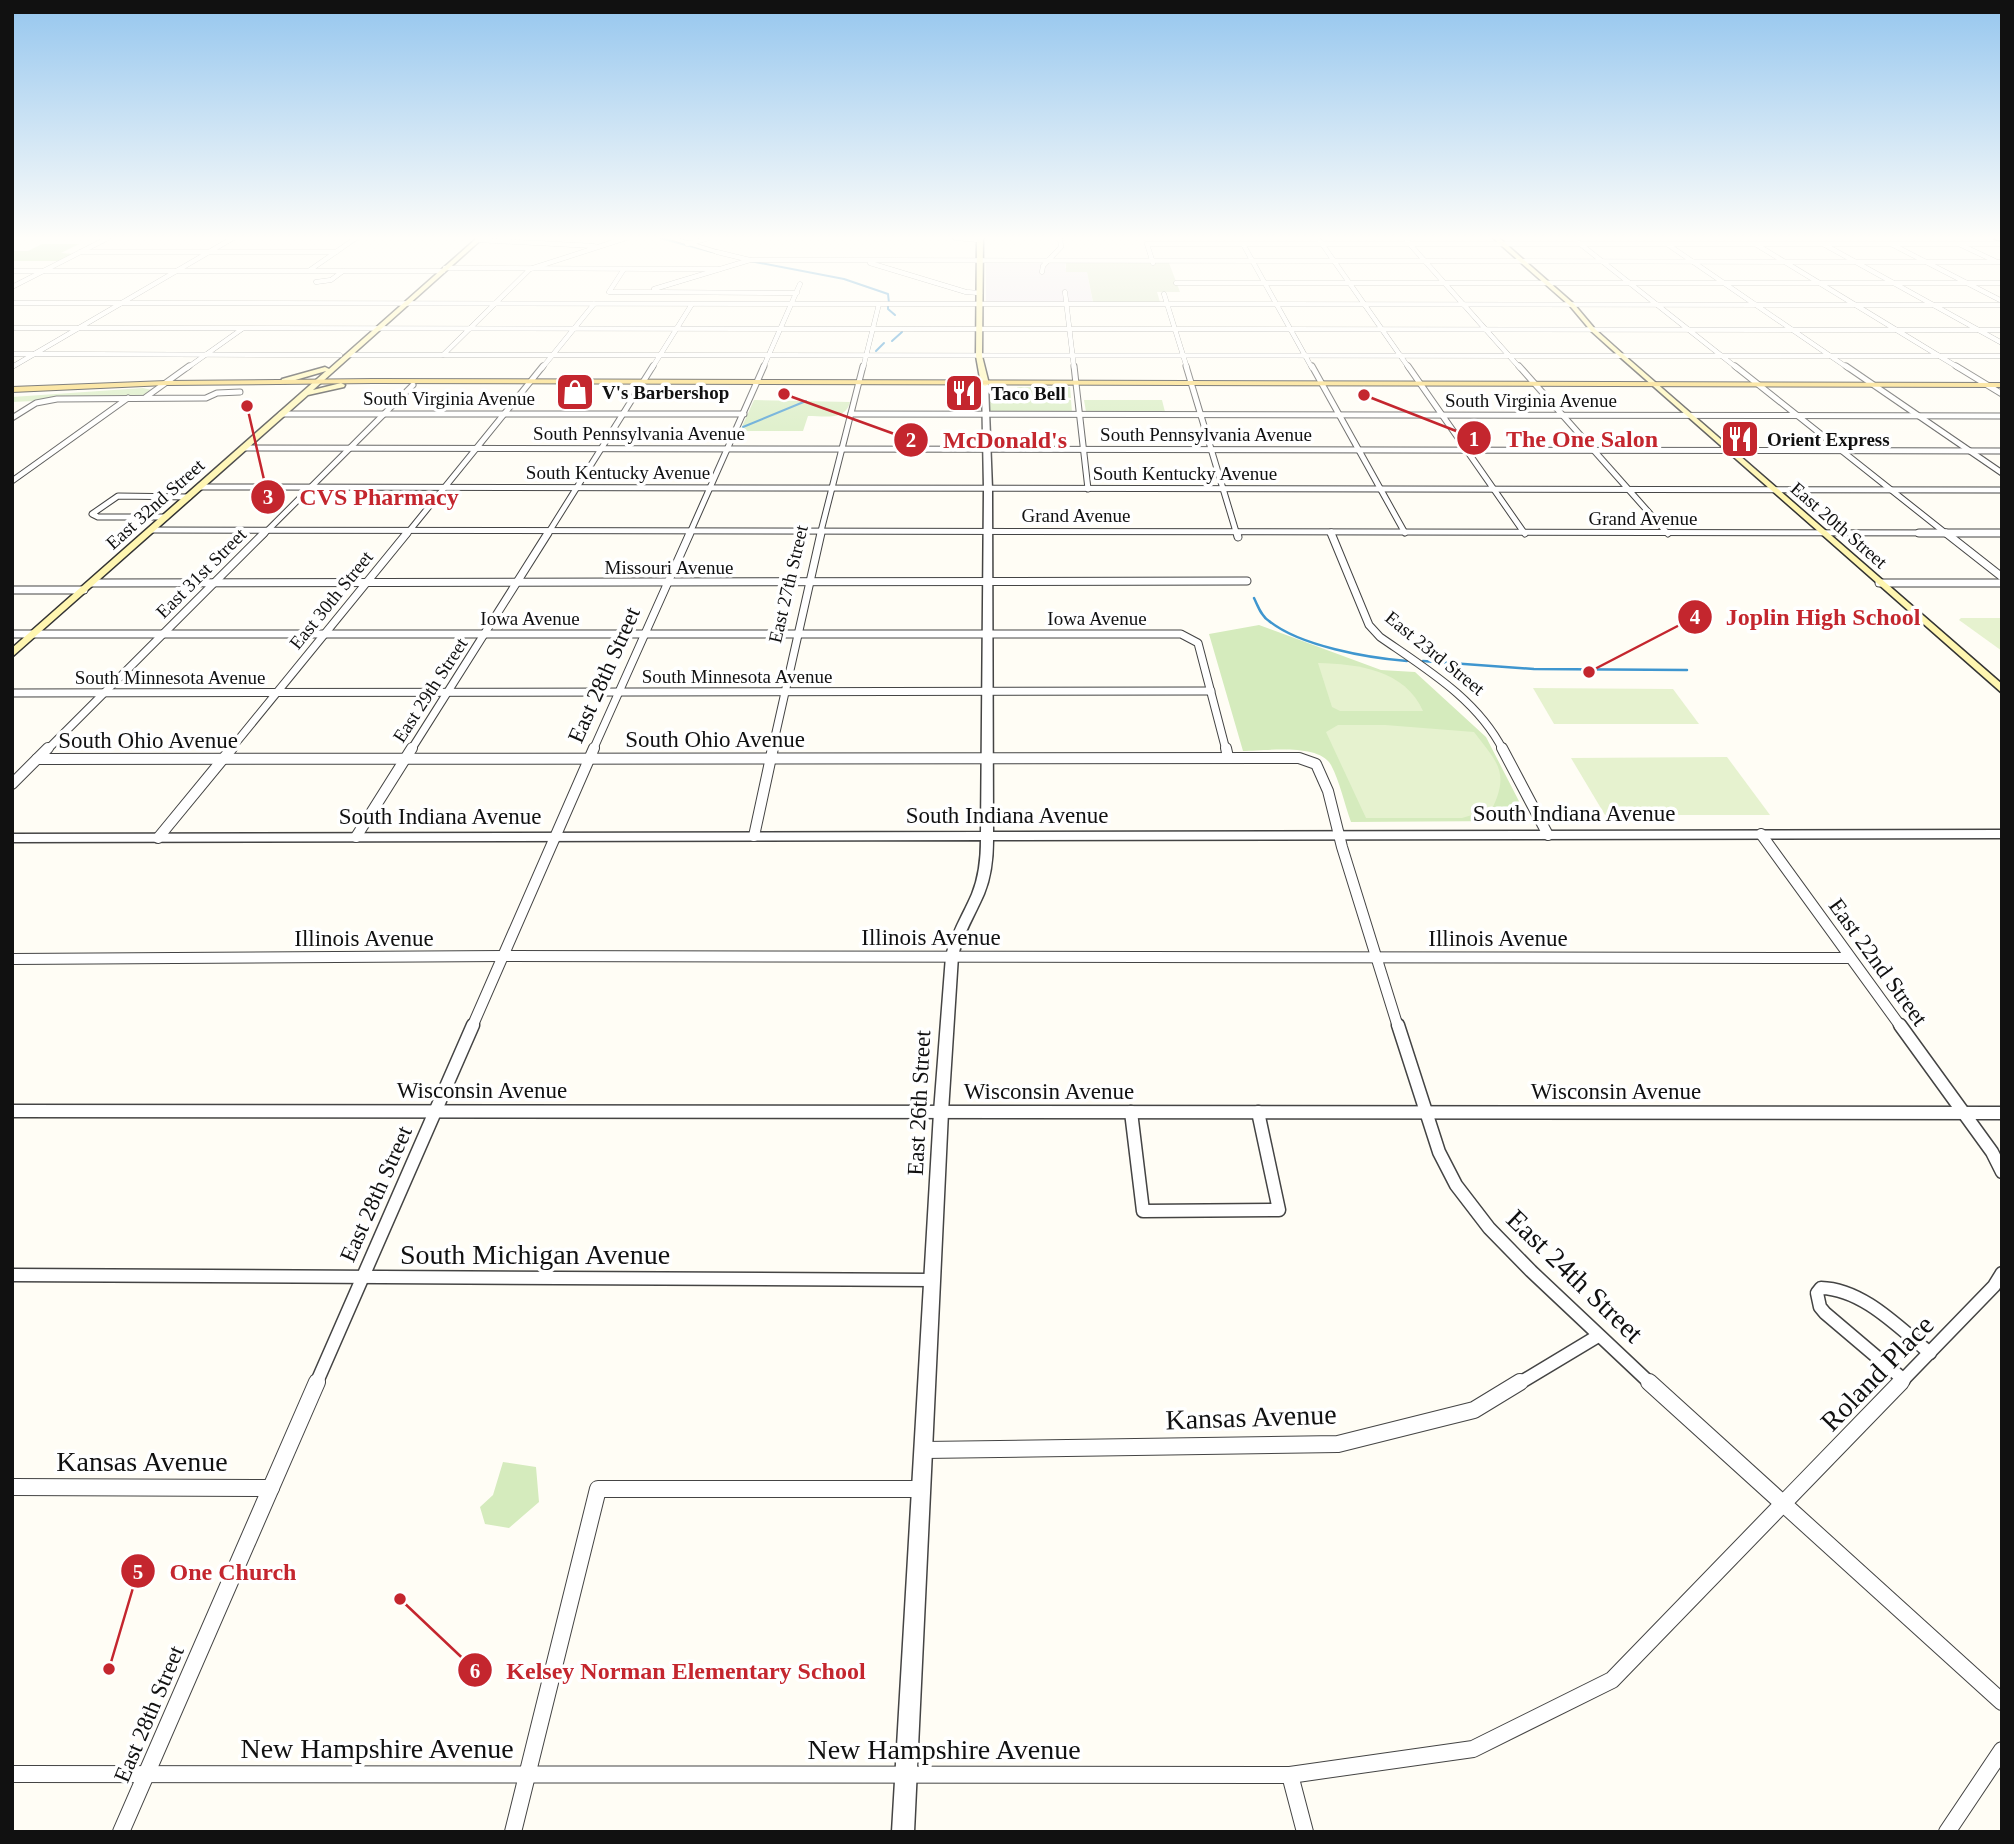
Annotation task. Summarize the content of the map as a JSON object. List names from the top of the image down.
{
  "streets": {
    "main road": ["East 32nd Street", "East 20th Street"],
    "street": [
      "South Virginia Avenue",
      "South Pennsylvania Avenue",
      "South Kentucky Avenue",
      "Grand Avenue",
      "Missouri Avenue",
      "East 31st Street",
      "East 27th Street",
      "East 30th Street",
      "Iowa Avenue",
      "East 23rd Street",
      "East 28th Street",
      "South Minnesota Avenue",
      "East 29th Street",
      "South Ohio Avenue",
      "South Indiana Avenue",
      "Illinois Avenue",
      "East 22nd Street",
      "Wisconsin Avenue",
      "East 26th Street",
      "South Michigan Avenue",
      "East 24th Street",
      "Roland Place",
      "Kansas Avenue",
      "New Hampshire Avenue"
    ]
  },
  "crossings": [
    ["South Virginia Avenue", "East 32nd Street"],
    ["South Virginia Avenue", "East 20th Street"],
    ["South Virginia Avenue", "East 31st Street"],
    ["South Virginia Avenue", "East 27th Street"],
    ["South Virginia Avenue", "East 30th Street"],
    ["South Virginia Avenue", "East 28th Street"],
    ["South Virginia Avenue", "East 29th Street"],
    ["South Virginia Avenue", "East 26th Street"],
    ["South Pennsylvania Avenue", "East 32nd Street"],
    ["South Pennsylvania Avenue", "East 20th Street"],
    ["South Pennsylvania Avenue", "East 31st Street"],
    ["South Pennsylvania Avenue", "East 27th Street"],
    ["South Pennsylvania Avenue", "East 30th Street"],
    ["South Pennsylvania Avenue", "East 28th Street"],
    ["South Pennsylvania Avenue", "East 29th Street"],
    ["South Pennsylvania Avenue", "East 26th Street"],
    ["South Kentucky Avenue", "East 32nd Street"],
    ["South Kentucky Avenue", "East 20th Street"],
    ["South Kentucky Avenue", "East 31st Street"],
    ["South Kentucky Avenue", "East 27th Street"],
    ["South Kentucky Avenue", "East 30th Street"],
    ["South Kentucky Avenue", "East 28th Street"],
    ["South Kentucky Avenue", "East 29th Street"],
    ["South Kentucky Avenue", "East 26th Street"],
    ["East 32nd Street", "Grand Avenue"],
    ["East 32nd Street", "Missouri Avenue"],
    ["East 32nd Street", "Iowa Avenue"],
    ["Grand Avenue", "East 20th Street"],
    ["Grand Avenue", "East 31st Street"],
    ["Grand Avenue", "East 27th Street"],
    ["Grand Avenue", "East 30th Street"],
    ["Grand Avenue", "East 23rd Street"],
    ["Grand Avenue", "East 28th Street"],
    ["Grand Avenue", "East 29th Street"],
    ["Grand Avenue", "East 26th Street"],
    ["Missouri Avenue", "East 31st Street"],
    ["Missouri Avenue", "East 27th Street"],
    ["Missouri Avenue", "East 30th Street"],
    ["Missouri Avenue", "East 28th Street"],
    ["Missouri Avenue", "East 29th Street"],
    ["Missouri Avenue", "East 26th Street"],
    ["East 31st Street", "Iowa Avenue"],
    ["East 31st Street", "South Minnesota Avenue"],
    ["East 31st Street", "South Ohio Avenue"],
    ["East 27th Street", "Iowa Avenue"],
    ["East 27th Street", "South Minnesota Avenue"],
    ["East 27th Street", "South Ohio Avenue"],
    ["East 27th Street", "South Indiana Avenue"],
    ["East 30th Street", "Iowa Avenue"],
    ["East 30th Street", "South Minnesota Avenue"],
    ["East 30th Street", "South Ohio Avenue"],
    ["East 30th Street", "South Indiana Avenue"],
    ["Iowa Avenue", "East 28th Street"],
    ["Iowa Avenue", "South Minnesota Avenue"],
    ["Iowa Avenue", "East 29th Street"],
    ["Iowa Avenue", "East 26th Street"],
    ["East 23rd Street", "South Indiana Avenue"],
    ["East 28th Street", "South Minnesota Avenue"],
    ["East 28th Street", "South Ohio Avenue"],
    ["East 28th Street", "South Indiana Avenue"],
    ["East 28th Street", "Illinois Avenue"],
    ["East 28th Street", "Wisconsin Avenue"],
    ["East 28th Street", "South Michigan Avenue"],
    ["East 28th Street", "Kansas Avenue"],
    ["East 28th Street", "New Hampshire Avenue"],
    ["South Minnesota Avenue", "East 29th Street"],
    ["South Minnesota Avenue", "East 26th Street"],
    ["East 29th Street", "South Ohio Avenue"],
    ["East 29th Street", "South Indiana Avenue"],
    ["South Ohio Avenue", "East 26th Street"],
    ["South Ohio Avenue", "East 24th Street"],
    ["South Indiana Avenue", "East 22nd Street"],
    ["South Indiana Avenue", "East 26th Street"],
    ["South Indiana Avenue", "East 24th Street"],
    ["Illinois Avenue", "East 22nd Street"],
    ["Illinois Avenue", "East 26th Street"],
    ["Illinois Avenue", "East 24th Street"],
    ["East 22nd Street", "Wisconsin Avenue"],
    ["Wisconsin Avenue", "East 26th Street"],
    ["Wisconsin Avenue", "East 24th Street"],
    ["East 26th Street", "South Michigan Avenue"],
    ["East 26th Street", "Kansas Avenue"],
    ["East 26th Street", "New Hampshire Avenue"],
    ["East 24th Street", "Roland Place"],
    ["East 24th Street", "Kansas Avenue"],
    ["East 24th Street", "New Hampshire Avenue"],
    ["Roland Place", "New Hampshire Avenue"]
  ],
  "places": {
    "shop": ["V's Barbershop"],
    "restaurant": ["Taco Bell", "Orient Express"],
    "other": [
      "McDonald's",
      "The One Salon",
      "CVS Pharmacy",
      "Joplin High School",
      "Kelsey Norman Elementary School",
      "One Church"
    ]
  }
}
